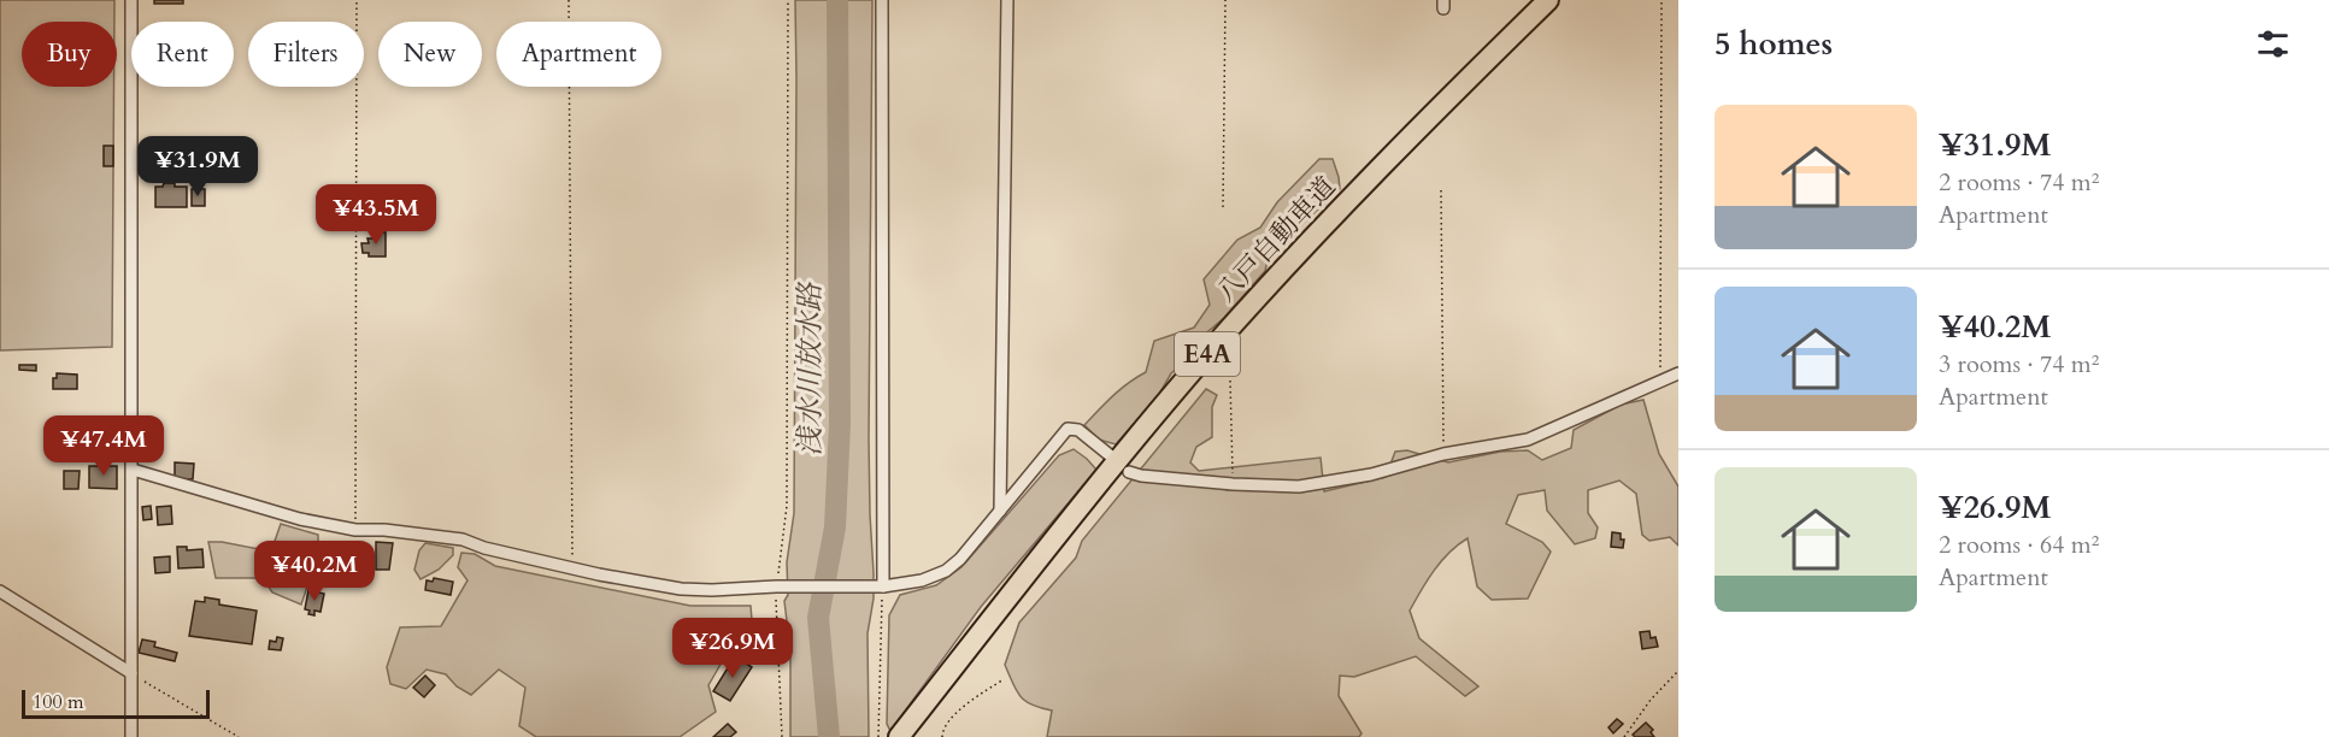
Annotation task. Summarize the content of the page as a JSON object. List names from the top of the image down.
{
  "streets": {
    "highway": ["八戸自動車道", "E4A"]
  },
  "water": ["浅水川放水路"],
  "scale_bar": "100 m",
  "page": {
    "heading": "5 homes",
    "chip": [
      "Buy",
      "Rent",
      "Filters",
      "New",
      "Apartment"
    ],
    "list": [
      {
        "name": "¥31.9M",
        "note": "2 rooms · 74 m² · Apartment"
      },
      {
        "name": "¥40.2M",
        "note": "3 rooms · 74 m² · Apartment"
      },
      {
        "name": "¥26.9M",
        "note": "2 rooms · 64 m² · Apartment"
      }
    ],
    "price": [
      "¥31.9M",
      "¥43.5M",
      "¥47.4M",
      "¥40.2M",
      "¥26.9M"
    ],
    "scale": "100 m"
  }
}
